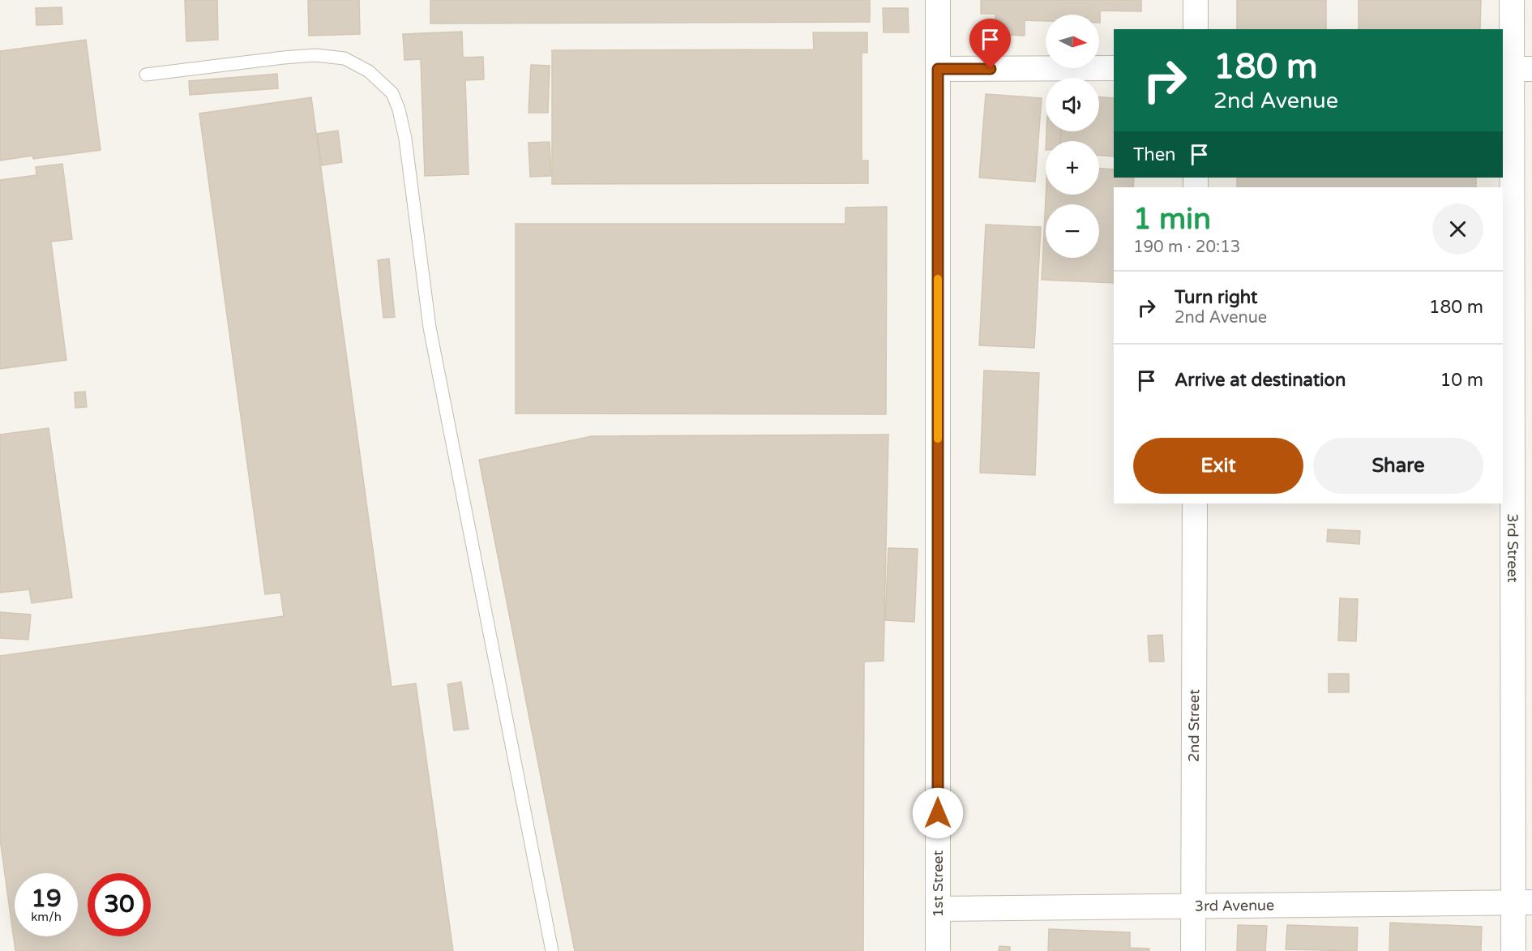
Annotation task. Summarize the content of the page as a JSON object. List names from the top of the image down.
{
  "streets": {
    "street": [
      "3rd Street",
      "2nd Street",
      "1st Street",
      "3rd Avenue"
    ]
  },
  "crossings": [
    ["3rd Street", "3rd Avenue"],
    ["2nd Street", "3rd Avenue"],
    ["1st Street", "3rd Avenue"]
  ],
  "north": "right",
  "page": {
    "map_buttons": ["+", "−"],
    "turn": ["180 m", "2nd Avenue"],
    "then": "Then",
    "heading": ["1 min", "190 m · 20:13"],
    "list": [
      {
        "name": "Turn right",
        "note": "2nd Avenue",
        "value": "180 m"
      },
      {
        "name": "Arrive at destination",
        "value": "10 m"
      }
    ],
    "buttons": ["Exit", "Share"],
    "speed": "19 km/h",
    "limit": "30"
  }
}
